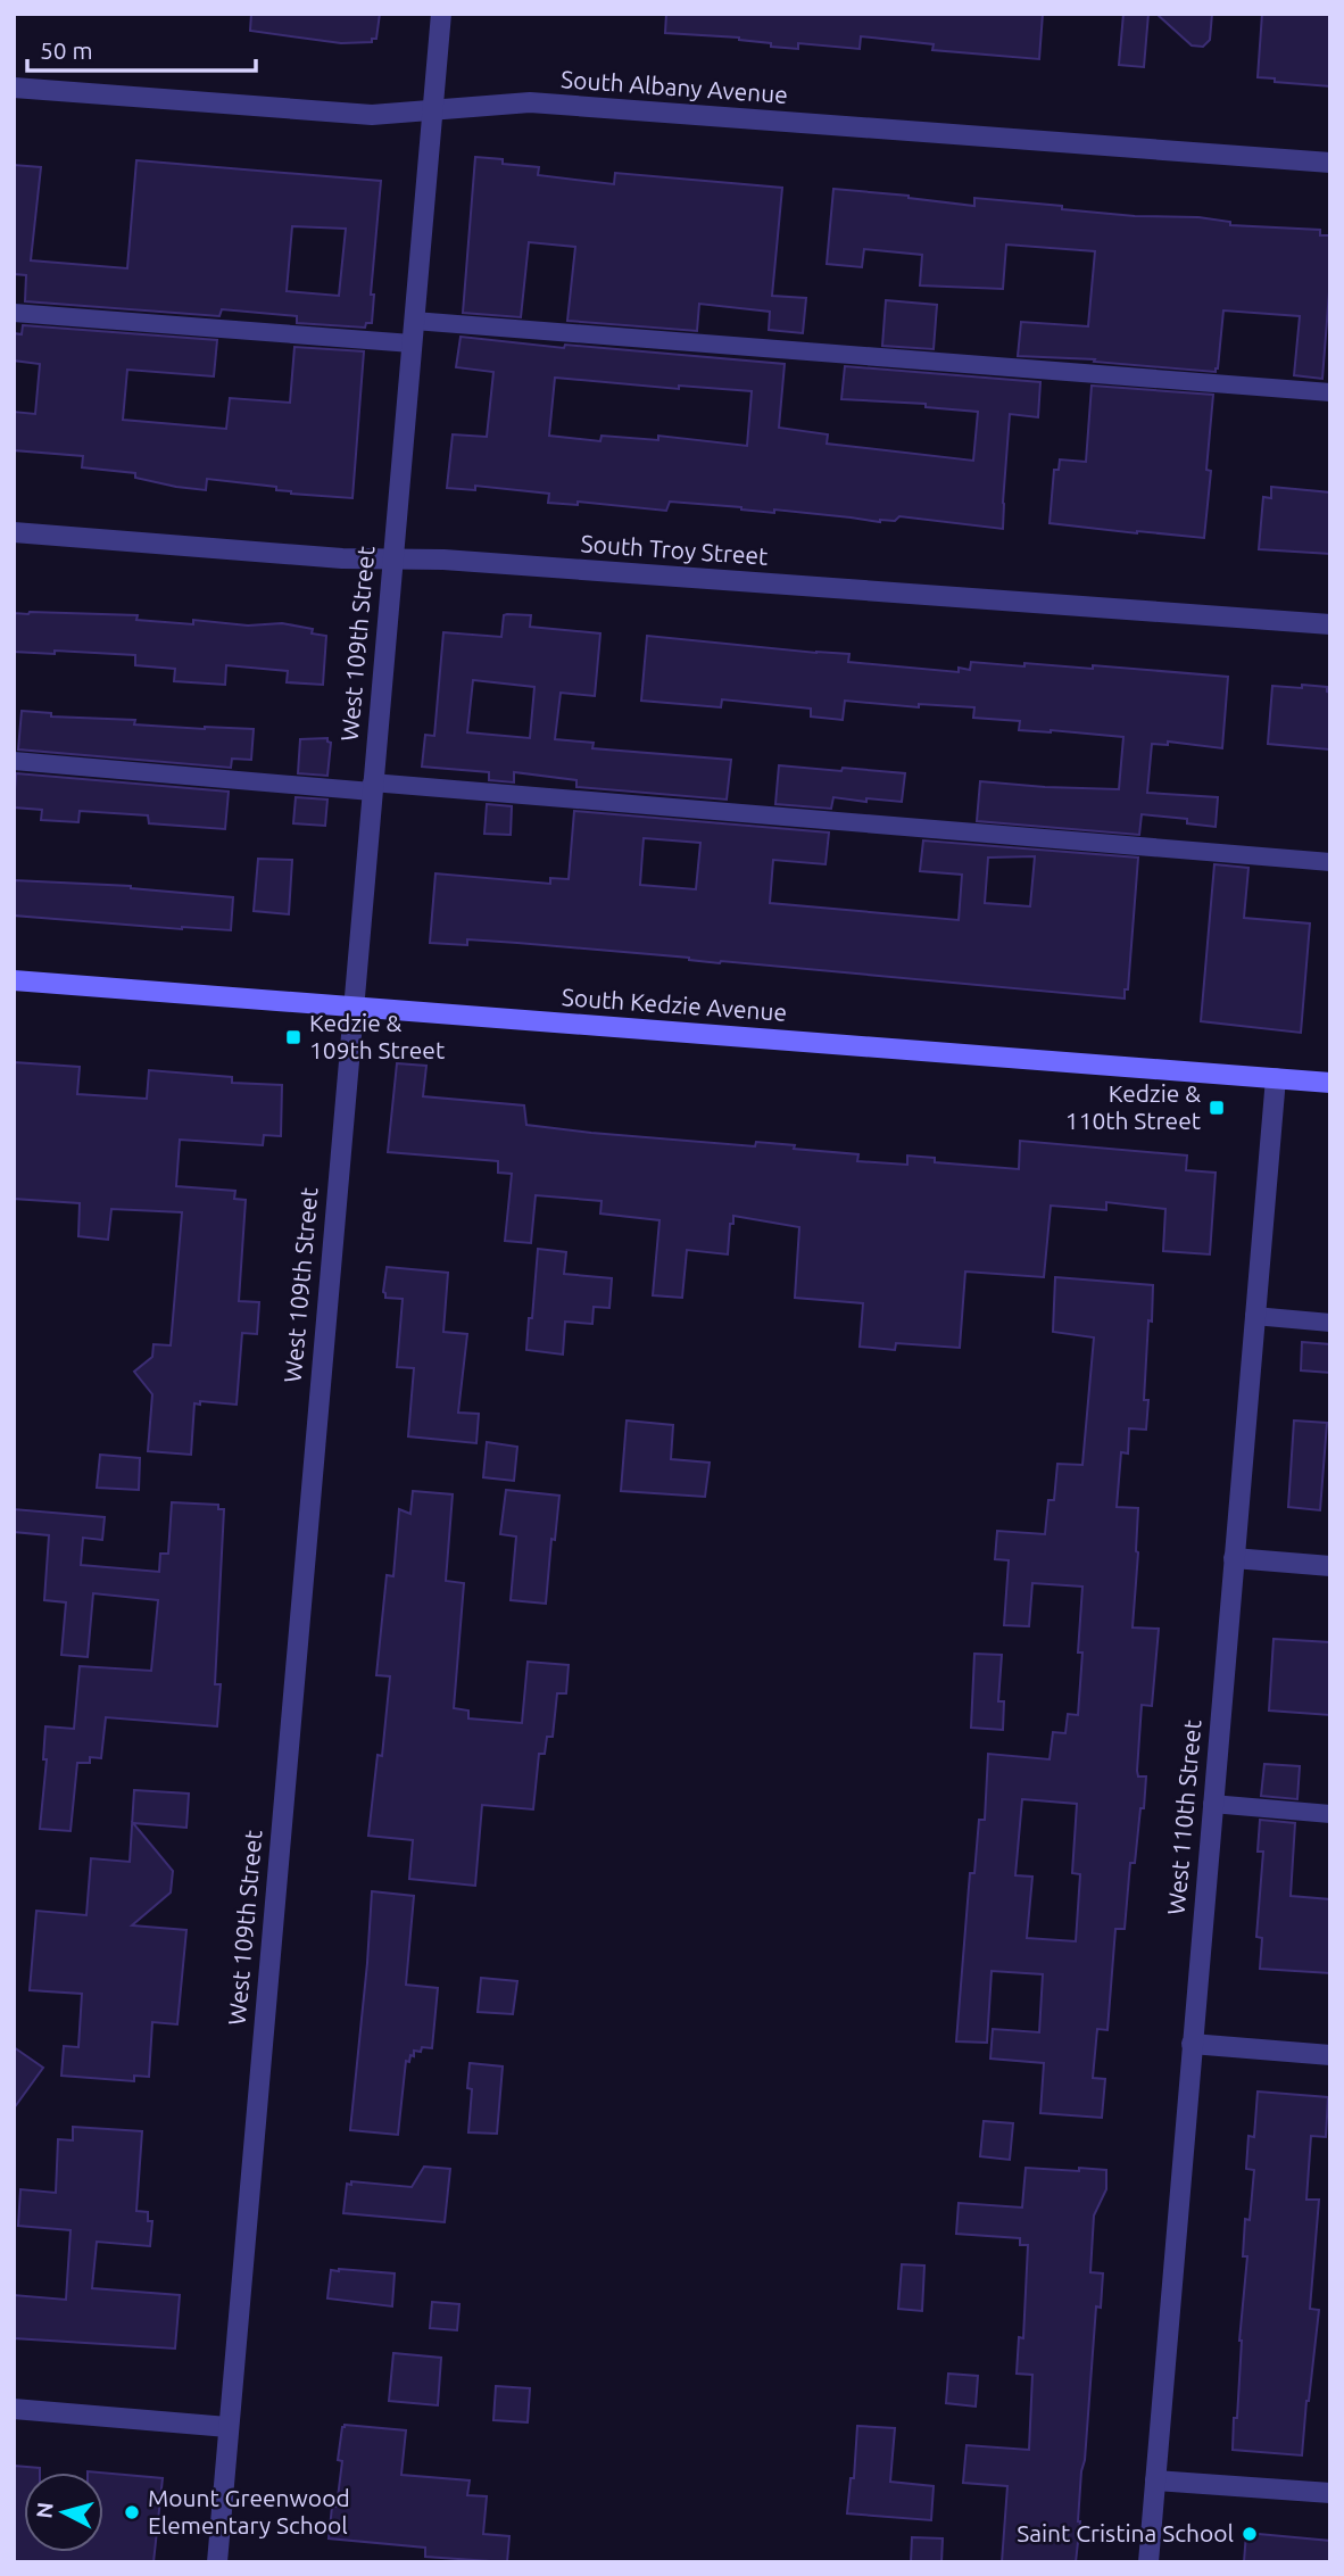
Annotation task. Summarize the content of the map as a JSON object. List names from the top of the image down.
{
  "streets": {
    "main road": ["South Kedzie Avenue"],
    "street": [
      "South Albany Avenue",
      "South Troy Street",
      "West 109th Street",
      "West 110th Street"
    ]
  },
  "crossings": [
    ["South Albany Avenue", "West 109th Street"],
    ["South Troy Street", "West 109th Street"],
    ["West 109th Street", "South Kedzie Avenue"],
    ["South Kedzie Avenue", "West 110th Street"]
  ],
  "places": {
    "transit": ["Kedzie & 109th Street", "Kedzie & 110th Street"],
    "other": ["Mount Greenwood Elementary School", "Saint Cristina School"]
  },
  "scale_bar": "50 m",
  "north": "left"
}
